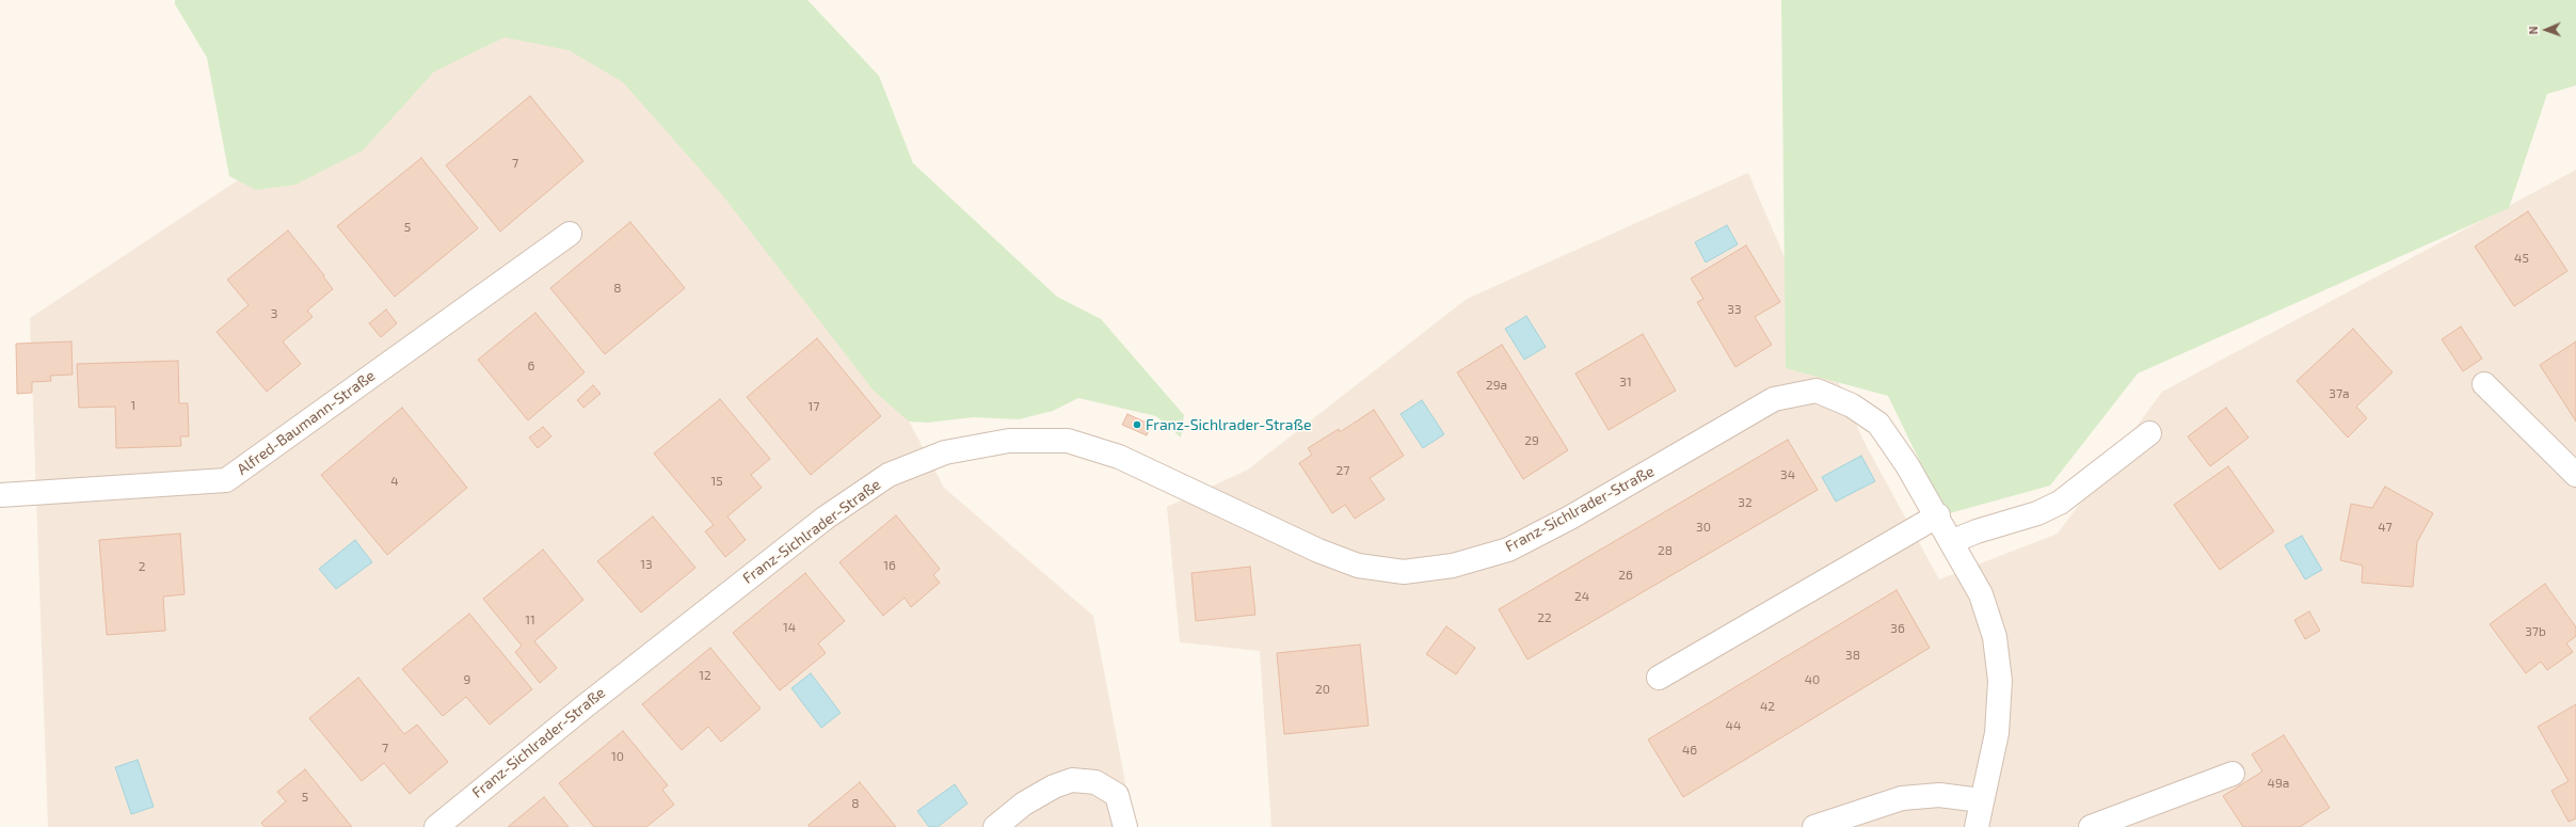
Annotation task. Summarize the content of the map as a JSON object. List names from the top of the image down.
{
  "streets": {
    "street": ["Alfred-Baumann-Straße", "Franz-Sichlrader-Straße"]
  },
  "places": ["Franz-Sichlrader-Straße"],
  "house_numbers": [
    "7",
    "5",
    "45",
    "8",
    "33",
    "3",
    "6",
    "31",
    "29a",
    "37a",
    "1",
    "17",
    "29",
    "27",
    "34",
    "4",
    "15",
    "32",
    "30",
    "47",
    "28",
    "13",
    "16",
    "2",
    "26",
    "24",
    "22",
    "11",
    "14",
    "36",
    "37b",
    "38",
    "12",
    "9",
    "40",
    "20",
    "42",
    "44",
    "7",
    "46",
    "10",
    "49a",
    "5",
    "8"
  ],
  "north": "left"
}
